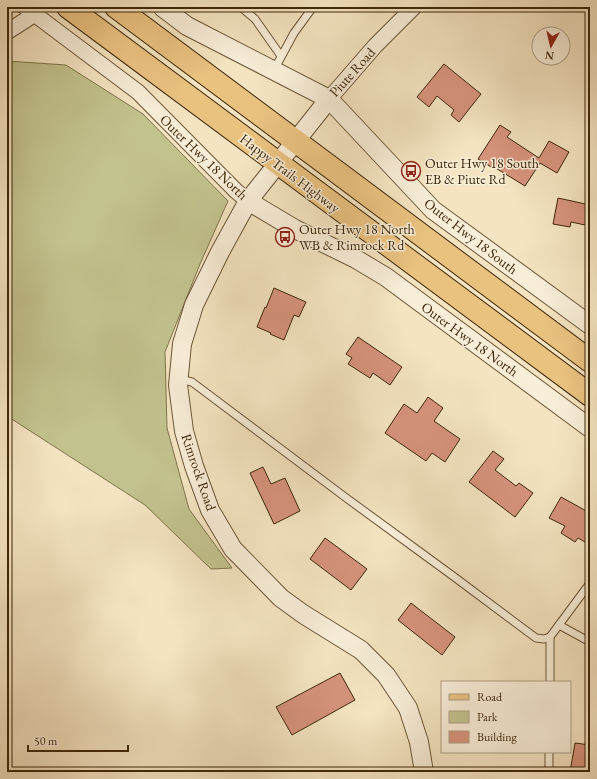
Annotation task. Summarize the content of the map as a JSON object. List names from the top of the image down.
{
  "streets": {
    "main road": ["Happy Trails Highway"],
    "street": [
      "Piute Road",
      "Outer Hwy 18 North",
      "Outer Hwy 18 South",
      "Rimrock Road"
    ]
  },
  "crossings": [
    ["Piute Road", "Happy Trails Highway"],
    ["Piute Road", "Outer Hwy 18 South"],
    ["Piute Road", "Rimrock Road"],
    ["Outer Hwy 18 North", "Rimrock Road"],
    ["Happy Trails Highway", "Rimrock Road"]
  ],
  "places": {
    "bus stop": ["Outer Hwy 18 South EB & Piute Rd", "Outer Hwy 18 North WB & Rimrock Rd"]
  },
  "legend": ["Road", "Park", "Building"],
  "scale_bar": "50 m",
  "north": "bottom"
}
